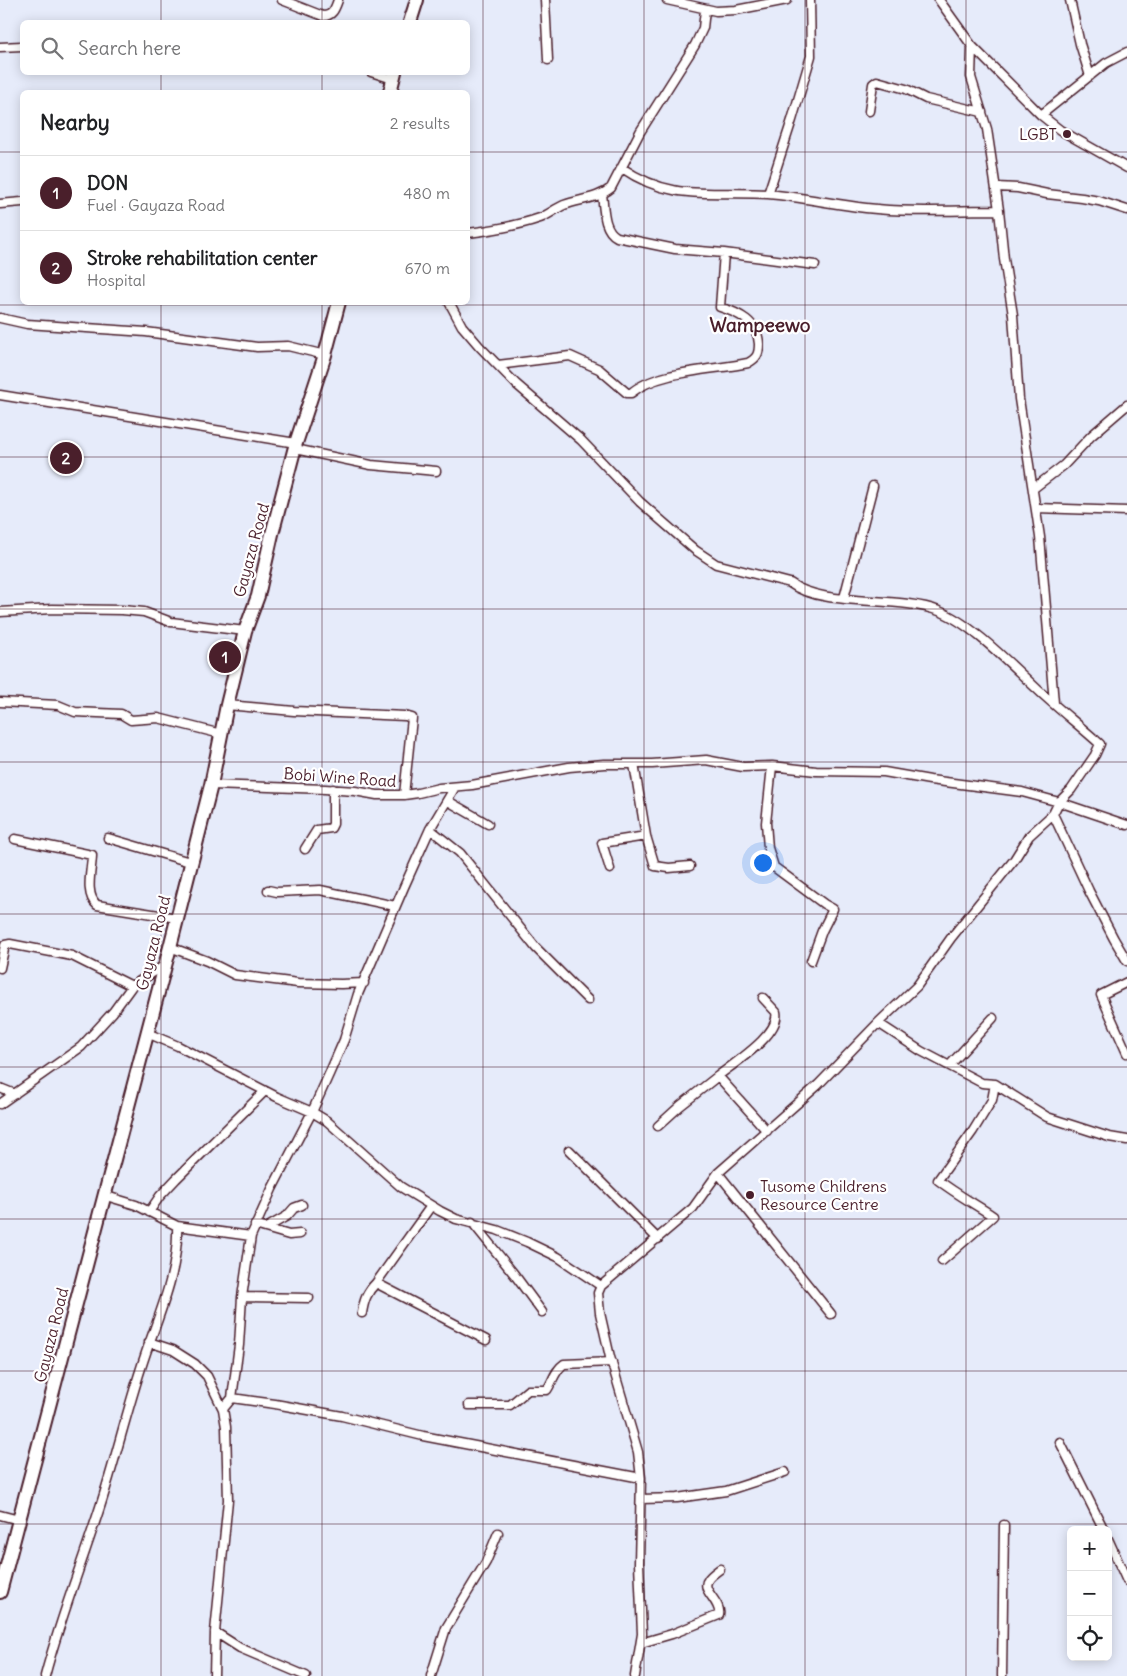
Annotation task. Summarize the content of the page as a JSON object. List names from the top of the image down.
{
  "streets": {
    "main road": ["Gayaza Road"],
    "street": ["Bobi Wine Road"]
  },
  "crossings": [
    ["Gayaza Road", "Bobi Wine Road"]
  ],
  "districts": ["Wampeewo"],
  "places": ["LGBT", "Tusome Childrens Resource Centre"],
  "page": {
    "search": "Search here",
    "heading": ["Nearby", "2 results"],
    "list": [
      {
        "mark": "1",
        "name": "DON",
        "note": "Fuel · Gayaza Road",
        "value": "480 m"
      },
      {
        "mark": "2",
        "name": "Stroke rehabilitation center",
        "note": "Hospital",
        "value": "670 m"
      }
    ],
    "pins": ["2", "1"],
    "map_buttons": ["+", "−"]
  }
}
